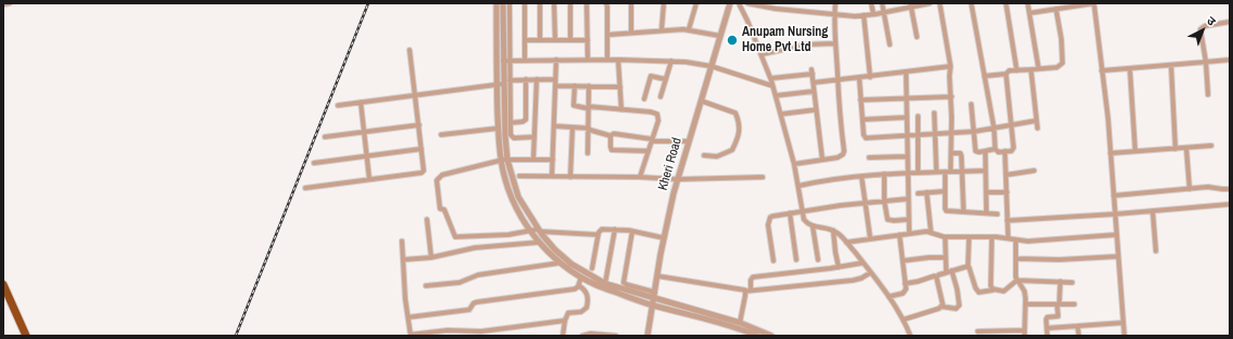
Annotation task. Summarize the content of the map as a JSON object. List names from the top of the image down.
{
  "streets": {
    "street": ["Kheri Road"]
  },
  "places": ["Anupam Nursing Home Pvt Ltd"],
  "north": "top right"
}
